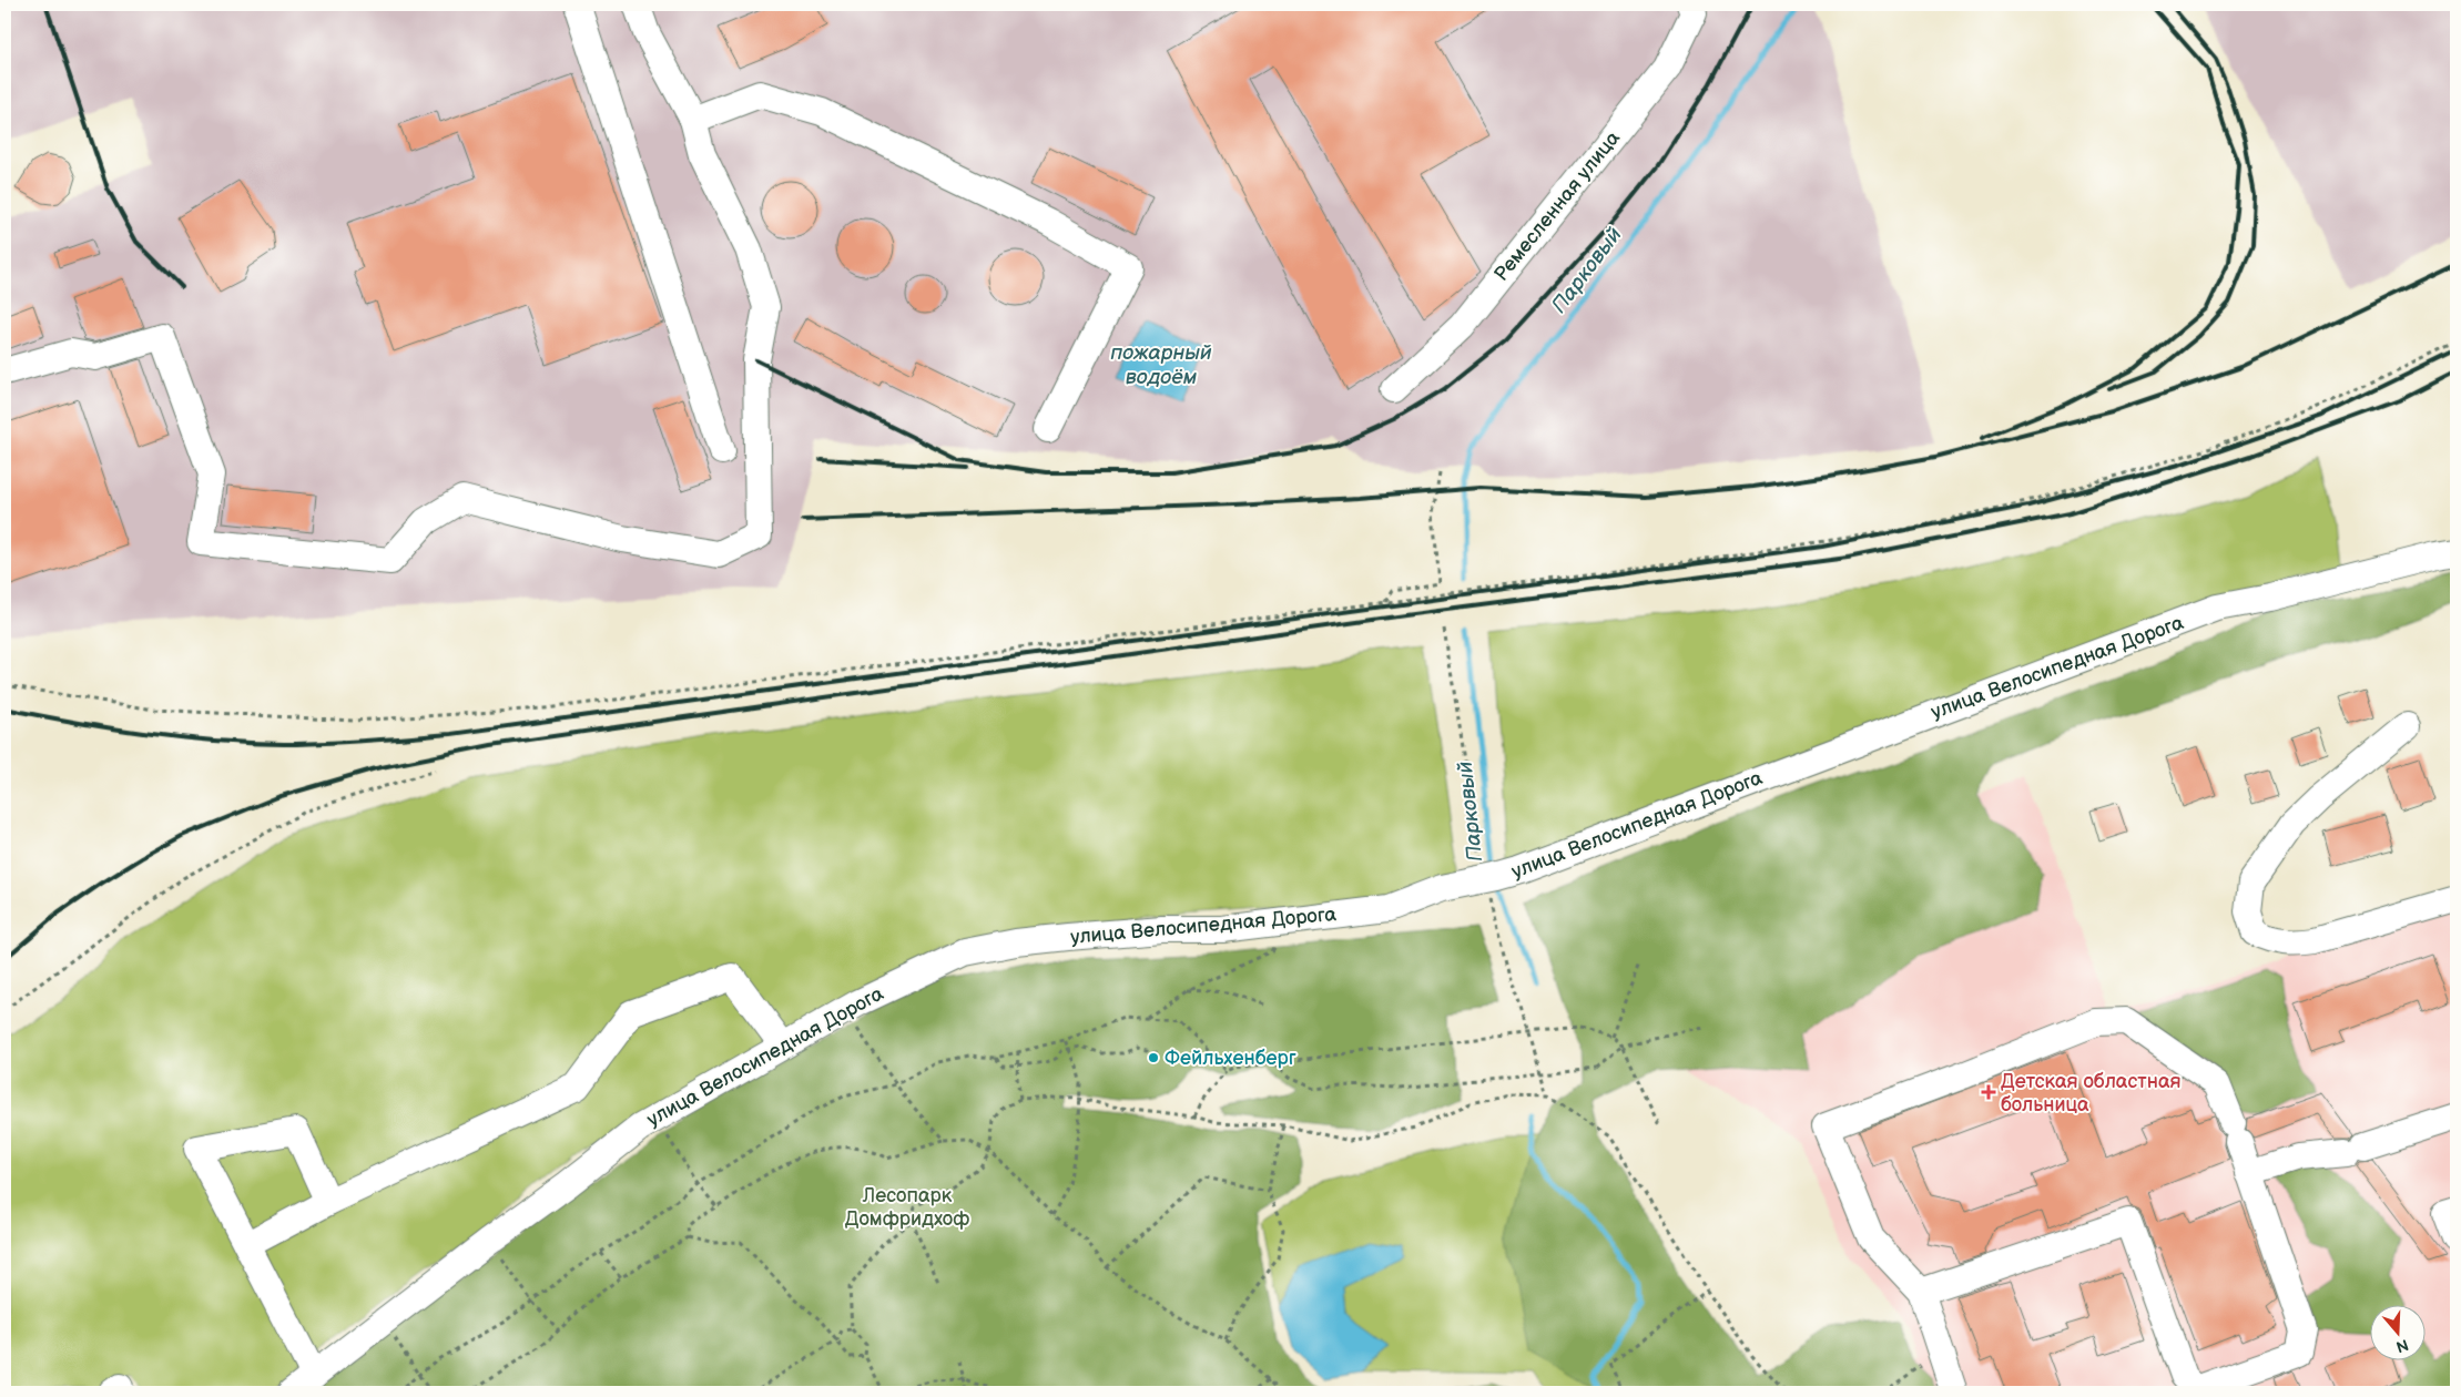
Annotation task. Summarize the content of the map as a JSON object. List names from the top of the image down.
{
  "streets": {
    "street": ["Ремесленная улица", "улица Велосипедная Дорога"]
  },
  "water": ["Парковый", "пожарный водоём"],
  "parks": ["Лесопарк Домфридхоф"],
  "places": {
    "other": ["Фейльхенберг"],
    "health": ["Детская областная больница"]
  },
  "north": "bottom"
}
